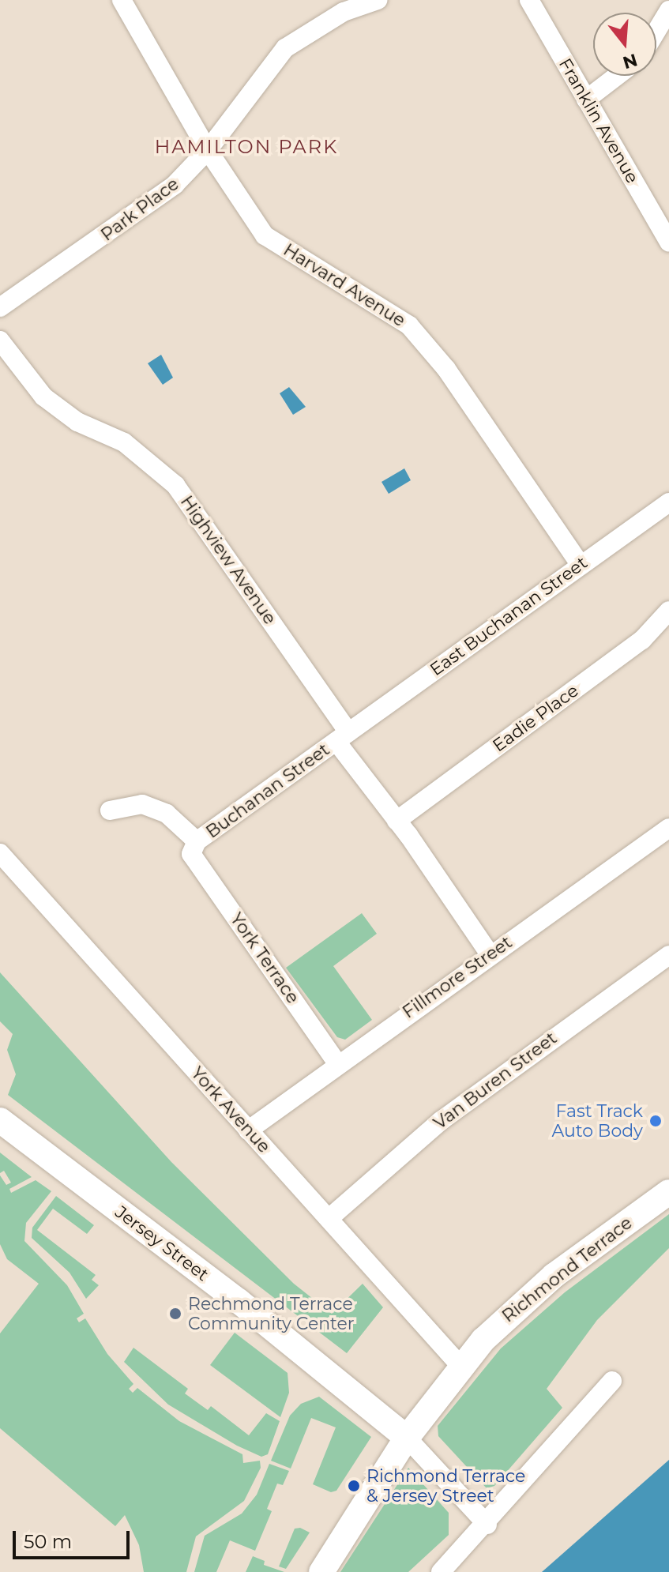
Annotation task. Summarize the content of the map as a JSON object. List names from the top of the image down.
{
  "streets": {
    "main road": ["Jersey Street", "Richmond Terrace"],
    "street": [
      "Franklin Avenue",
      "Park Place",
      "Harvard Avenue",
      "Highview Avenue",
      "East Buchanan Street",
      "Eadie Place",
      "Buchanan Street",
      "York Terrace",
      "Fillmore Street",
      "Van Buren Street",
      "York Avenue"
    ]
  },
  "crossings": [
    ["Park Place", "Harvard Avenue"],
    ["Harvard Avenue", "East Buchanan Street"],
    ["Highview Avenue", "East Buchanan Street"],
    ["Highview Avenue", "Eadie Place"],
    ["Highview Avenue", "Buchanan Street"],
    ["Highview Avenue", "Fillmore Street"],
    ["East Buchanan Street", "Buchanan Street"],
    ["Buchanan Street", "York Terrace"],
    ["York Terrace", "Fillmore Street"],
    ["Fillmore Street", "York Avenue"],
    ["Van Buren Street", "York Avenue"],
    ["York Avenue", "Richmond Terrace"],
    ["Jersey Street", "Richmond Terrace"]
  ],
  "districts": ["HAMILTON PARK"],
  "places": ["Fast Track Auto Body", "Rechmond Terrace Community Center", "Richmond Terrace & Jersey Street"],
  "scale_bar": "50 m",
  "north": "bottom"
}
